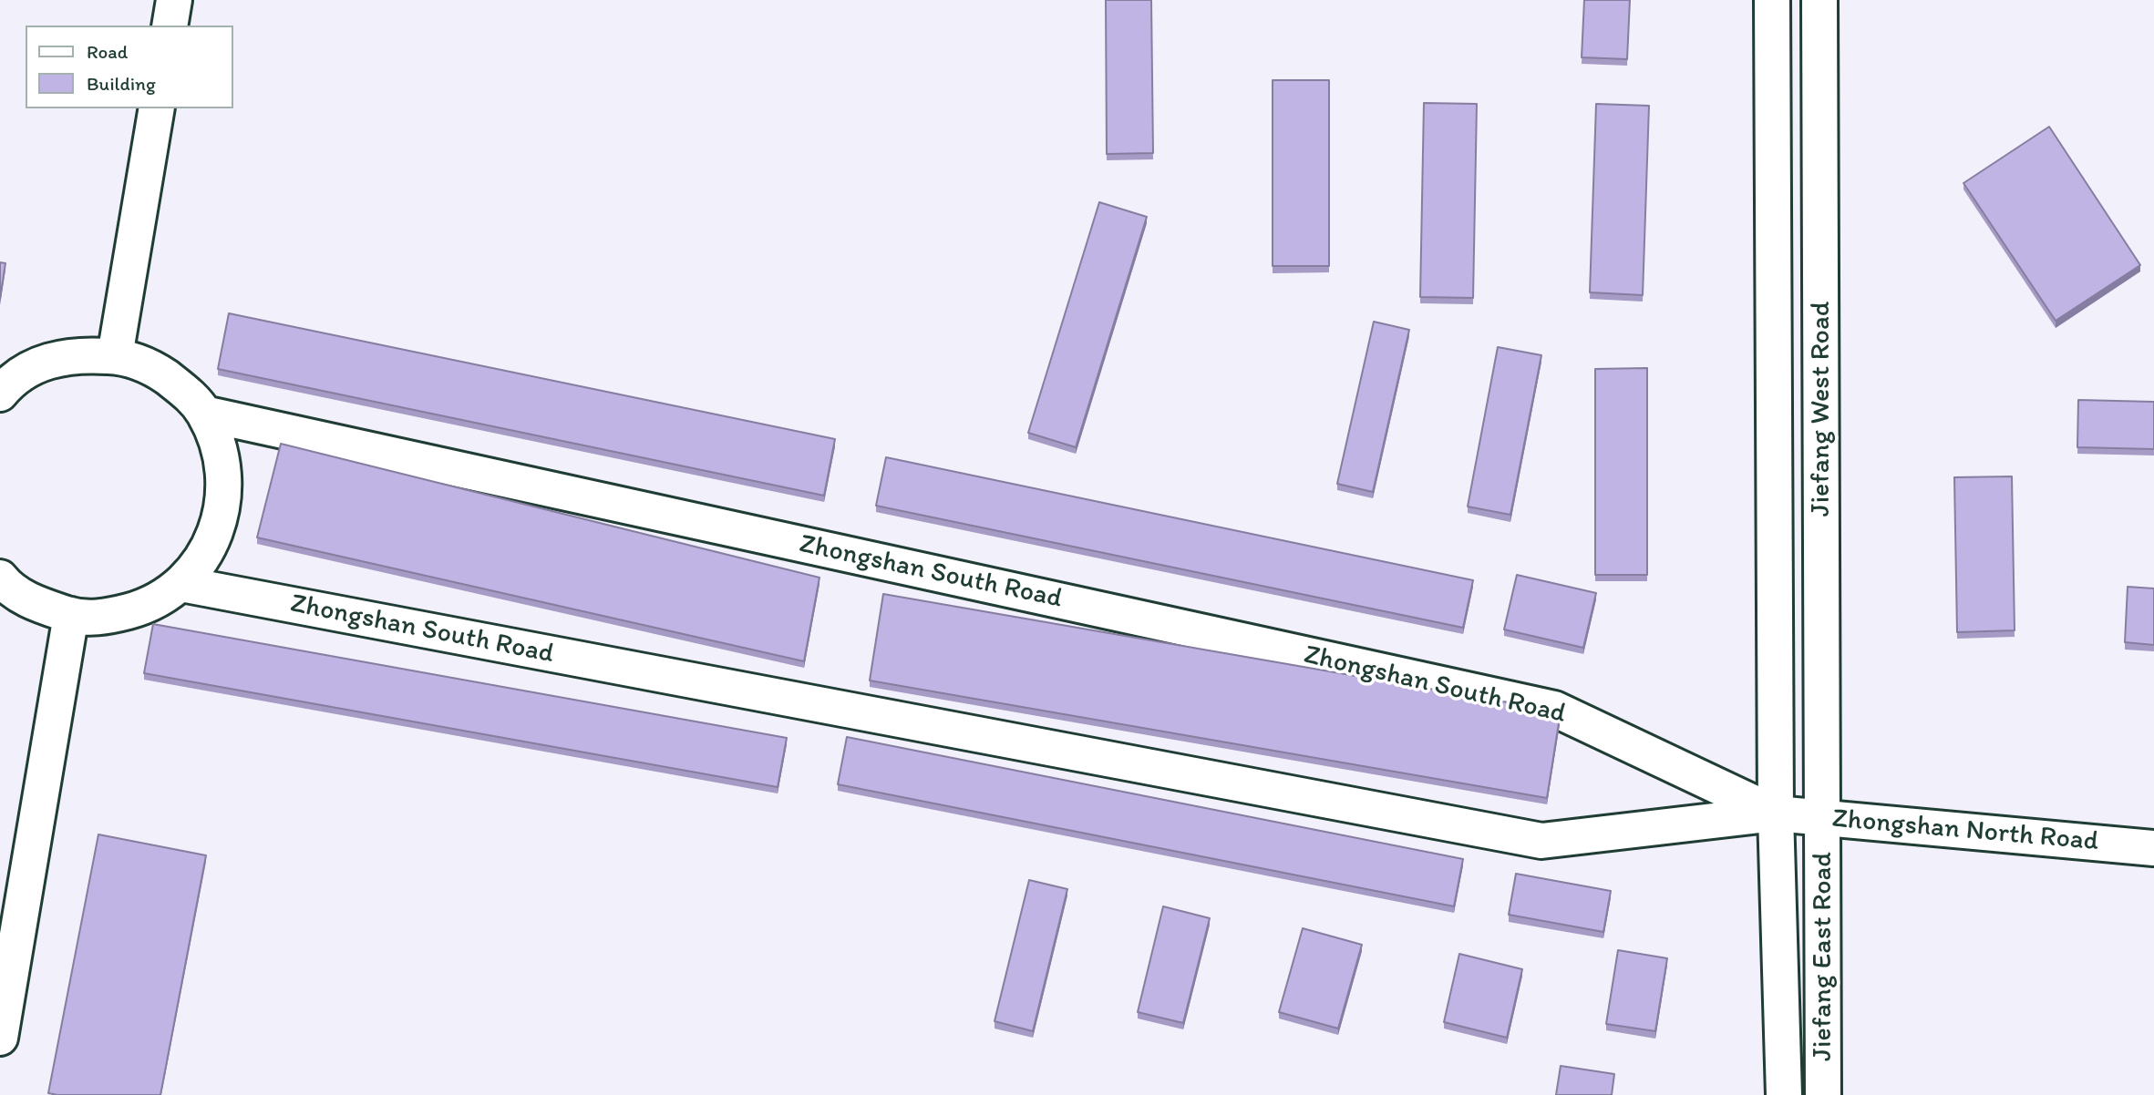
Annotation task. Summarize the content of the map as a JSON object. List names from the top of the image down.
{
  "streets": {
    "street": [
      "Jiefang West Road",
      "Zhongshan South Road",
      "Zhongshan North Road",
      "Jiefang East Road"
    ]
  },
  "crossings": [
    ["Jiefang West Road", "Zhongshan North Road"],
    ["Jiefang West Road", "Jiefang East Road"],
    ["Zhongshan South Road", "Zhongshan North Road"],
    ["Zhongshan North Road", "Jiefang East Road"]
  ],
  "legend": ["Road", "Building"]
}
